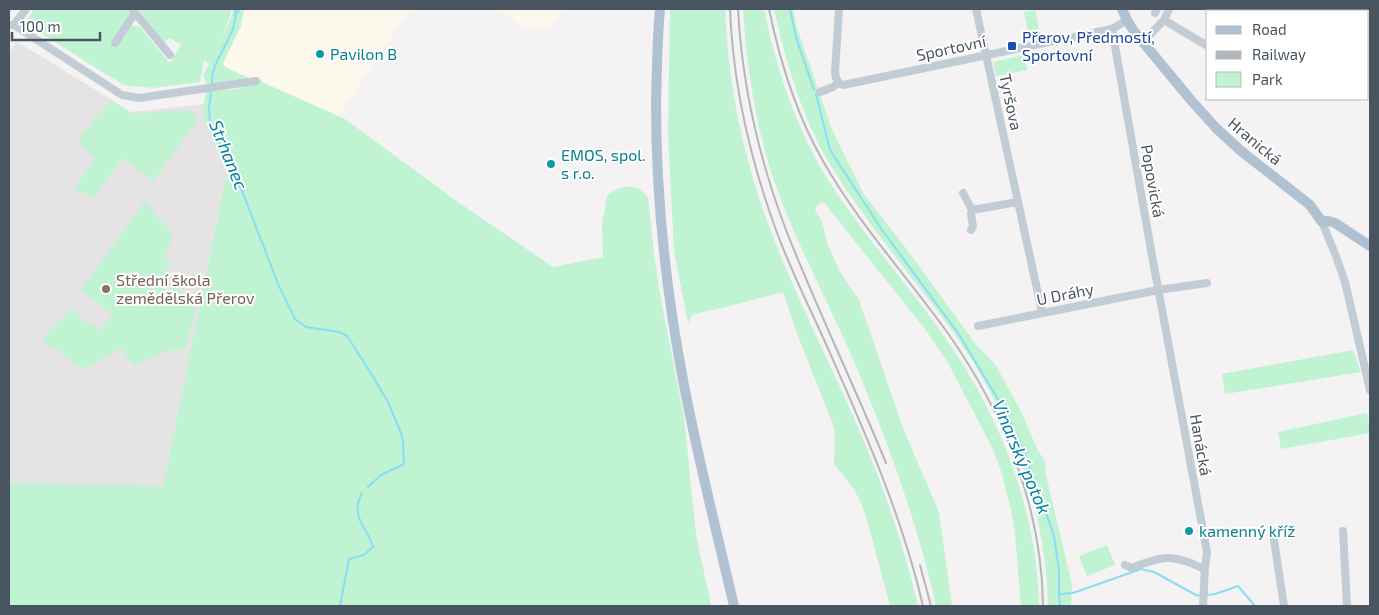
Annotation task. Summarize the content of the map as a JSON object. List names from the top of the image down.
{
  "streets": {
    "main road": ["Hranická"],
    "street": [
      "Sportovní",
      "Tyršova",
      "Popovická",
      "U Dráhy",
      "Hanácká"
    ]
  },
  "crossings": [
    ["Sportovní", "Tyršova"],
    ["Sportovní", "Hranická"],
    ["Sportovní", "Popovická"],
    ["Tyršova", "U Dráhy"],
    ["Popovická", "U Dráhy"],
    ["Popovická", "Hanácká"],
    ["U Dráhy", "Hanácká"]
  ],
  "water": ["Strhanec", "Vinarský potok"],
  "places": {
    "transit": ["Přerov, Předmostí, Sportovní"],
    "other": [
      "Pavilon B",
      "EMOS, spol. s r.o.",
      "Střední škola zemědělská Přerov",
      "kamenný kříž"
    ]
  },
  "legend": ["Road", "Railway", "Park"],
  "scale_bar": "100 m"
}
